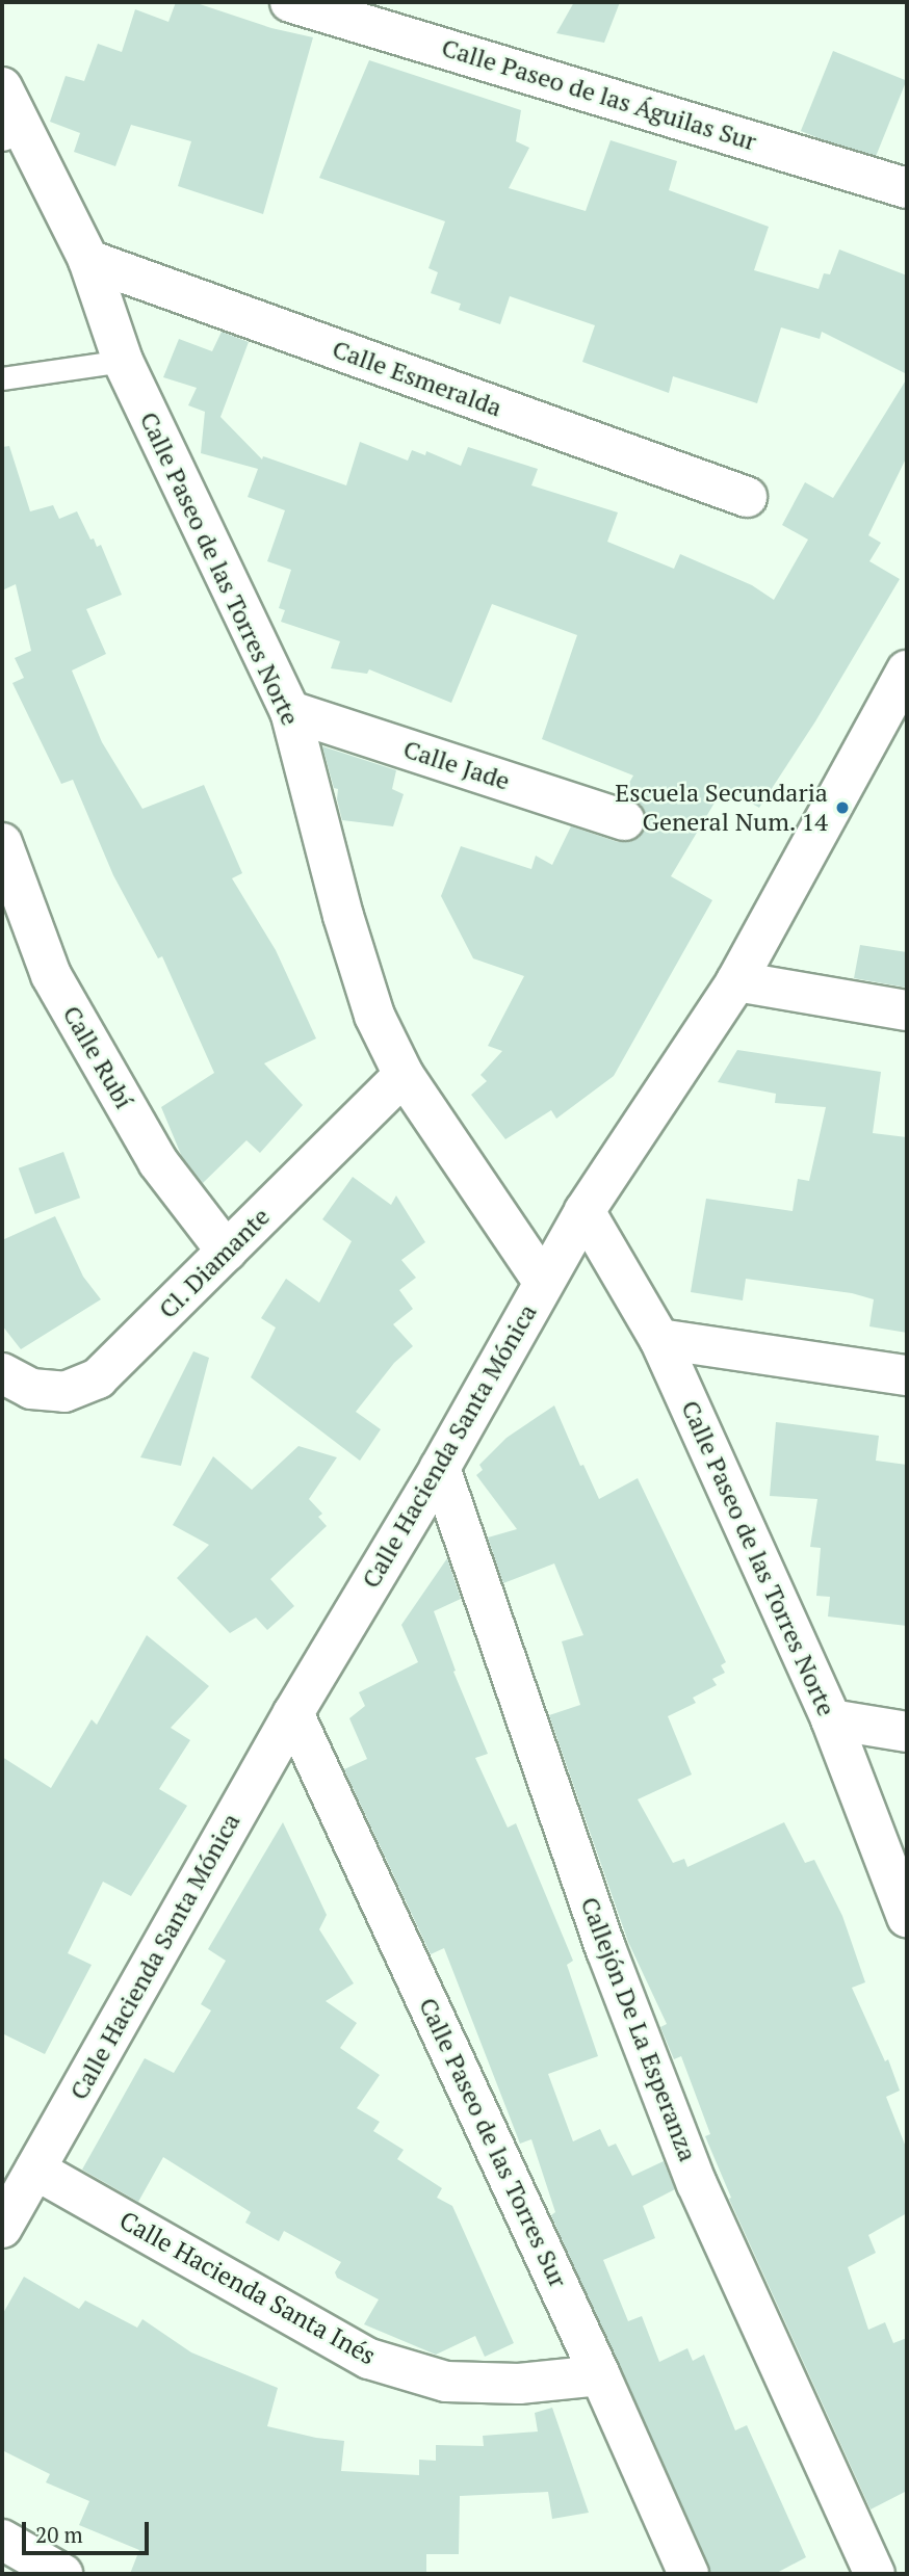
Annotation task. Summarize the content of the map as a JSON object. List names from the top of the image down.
{
  "streets": {
    "street": [
      "Calle Paseo de las Águilas Sur",
      "Calle Esmeralda",
      "Calle Paseo de las Torres Norte",
      "Calle Jade",
      "Calle Rubí",
      "Cl. Diamante",
      "Calle Hacienda Santa Mónica",
      "Callejón De La Esperanza",
      "Calle Paseo de las Torres Sur",
      "Calle Hacienda Santa Inés"
    ]
  },
  "crossings": [
    ["Calle Esmeralda", "Calle Paseo de las Torres Norte"],
    ["Calle Paseo de las Torres Norte", "Calle Jade"],
    ["Calle Paseo de las Torres Norte", "Cl. Diamante"],
    ["Calle Paseo de las Torres Norte", "Calle Hacienda Santa Mónica"],
    ["Calle Rubí", "Cl. Diamante"],
    ["Calle Hacienda Santa Mónica", "Callejón De La Esperanza"],
    ["Calle Hacienda Santa Mónica", "Calle Paseo de las Torres Sur"],
    ["Calle Hacienda Santa Mónica", "Calle Hacienda Santa Inés"],
    ["Calle Paseo de las Torres Sur", "Calle Hacienda Santa Inés"]
  ],
  "places": ["Escuela Secundaria General Num. 14"],
  "scale_bar": "20 m"
}
